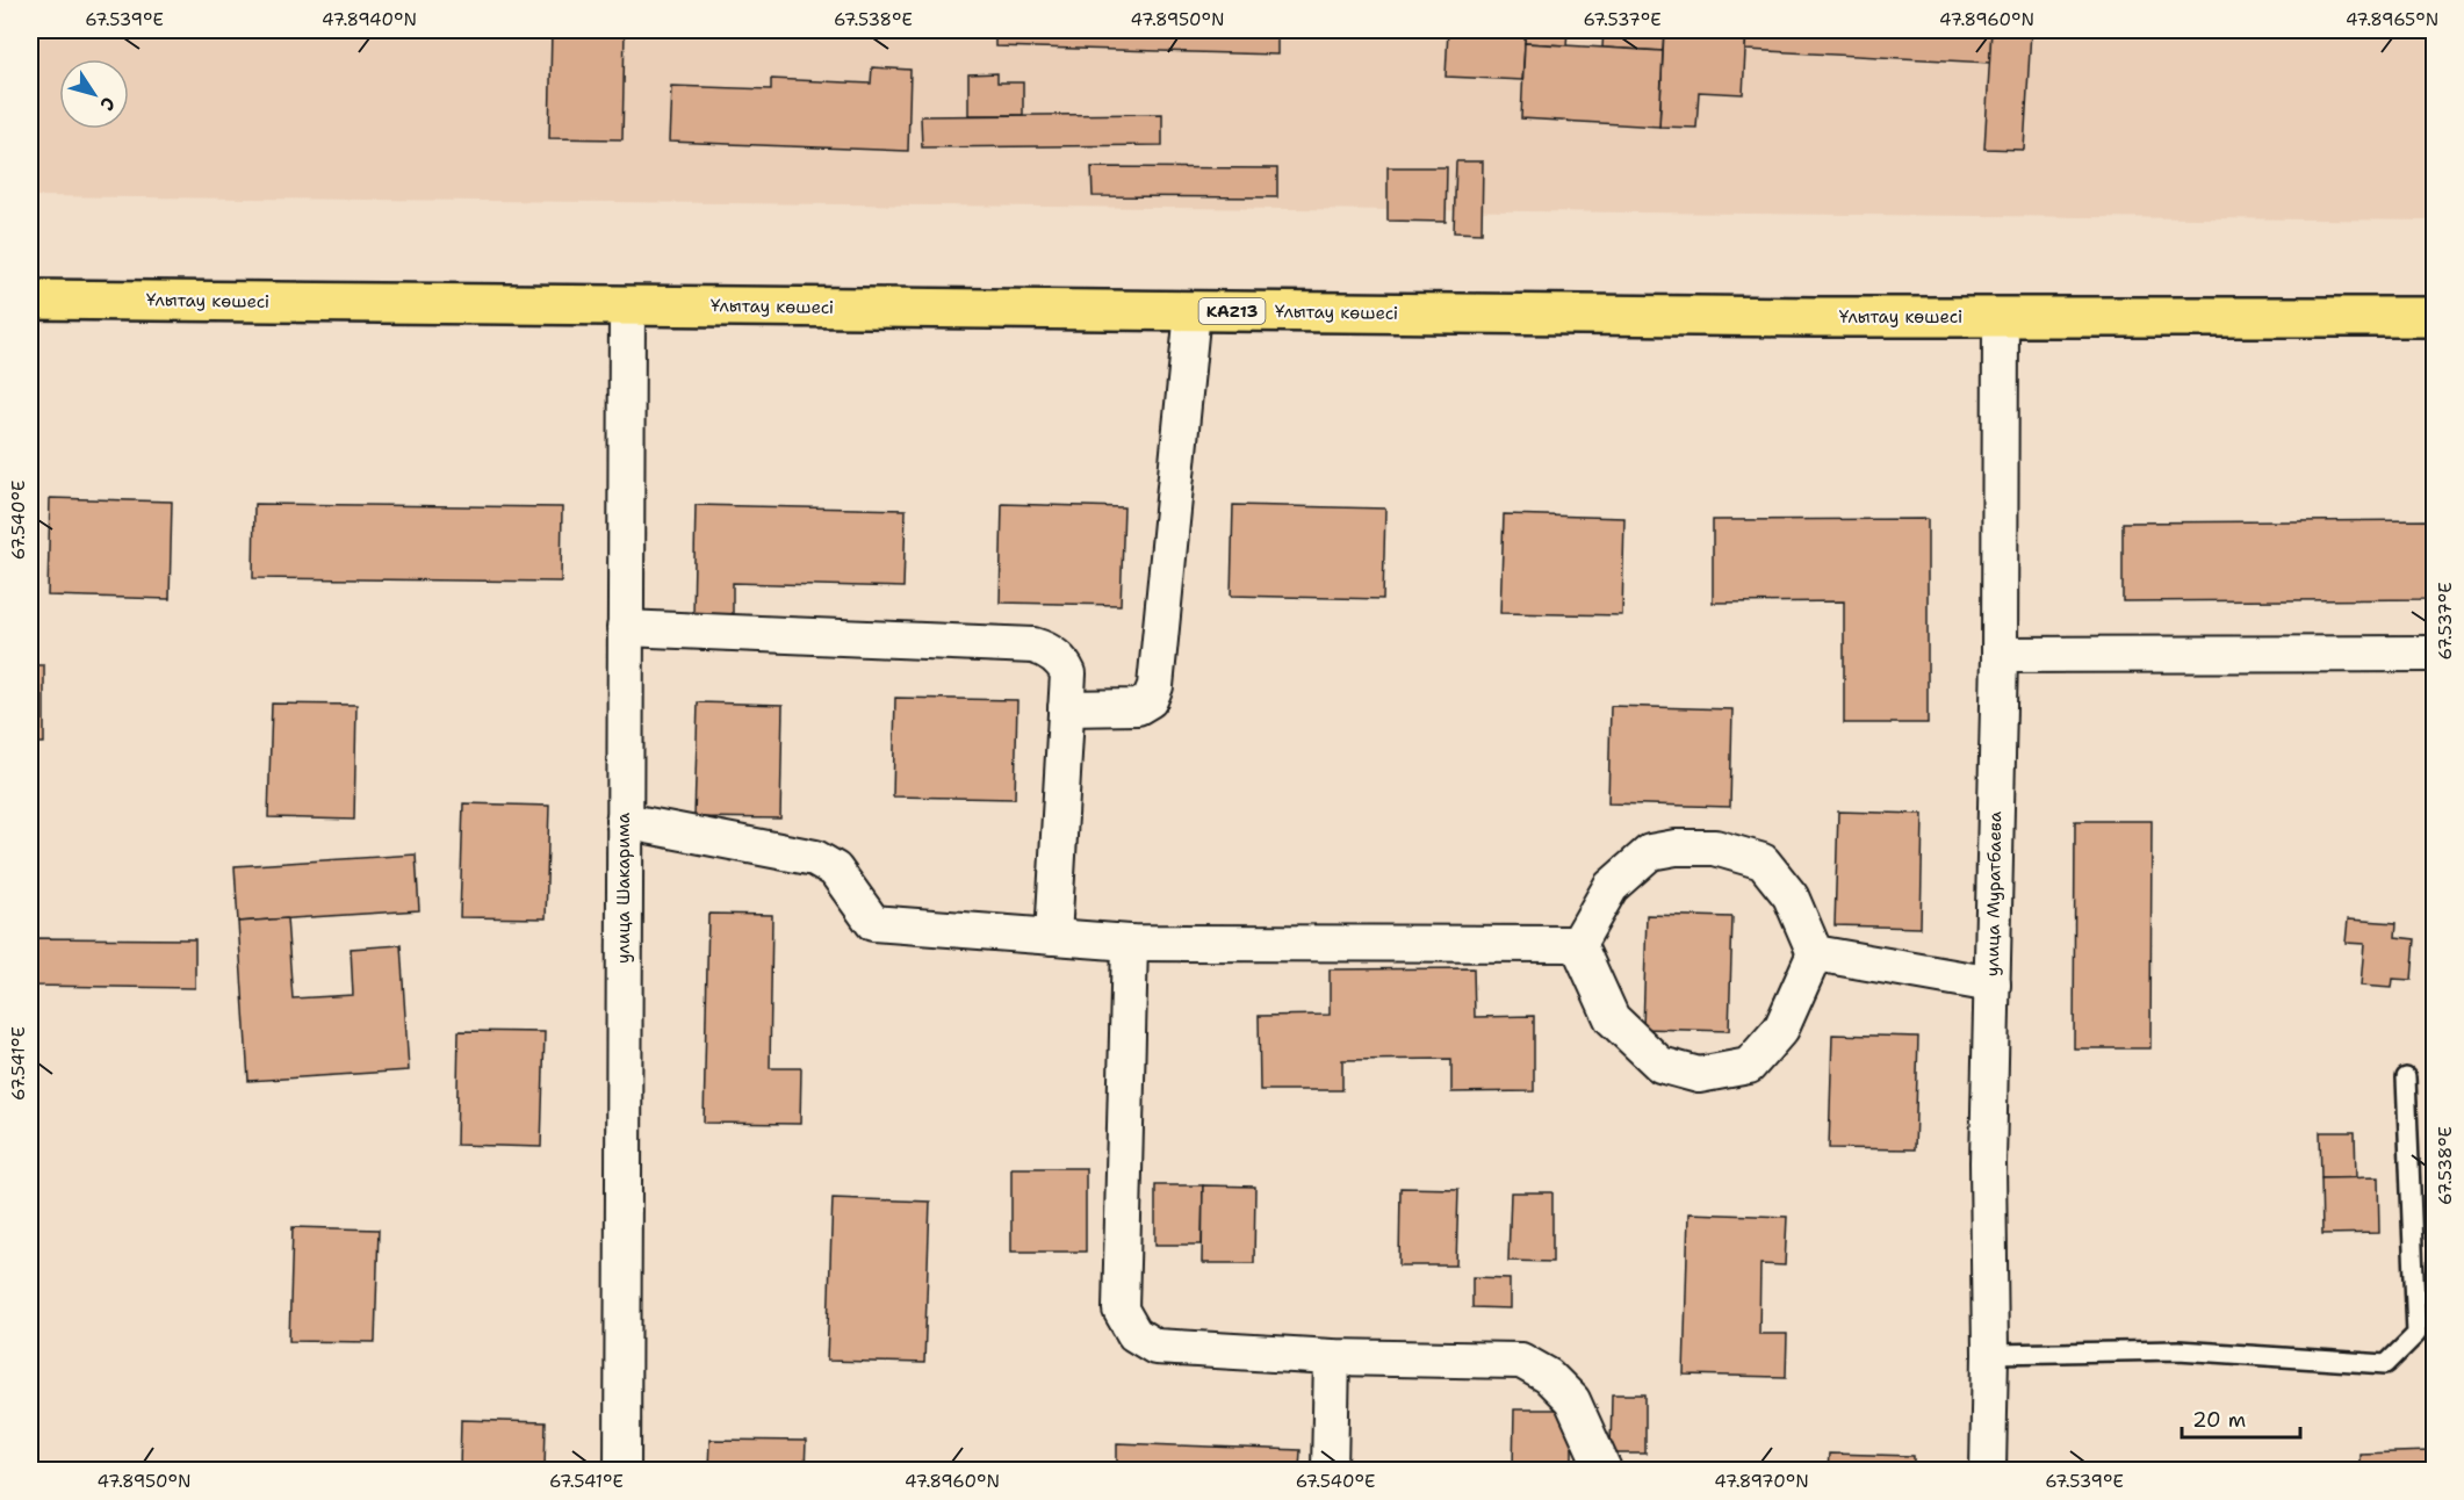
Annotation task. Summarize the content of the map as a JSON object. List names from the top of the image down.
{
  "streets": {
    "main road": ["Ұлытау көшесі", "KAZ13"],
    "street": ["улица Шакарима", "улица Муратбаева"]
  },
  "crossings": [
    ["Ұлытау көшесі", "улица Шакарима"],
    ["Ұлытау көшесі", "улица Муратбаева"]
  ],
  "scale_bar": "20 m",
  "north": "bottom right",
  "coordinates": [
    "67.539°E",
    "47.8940°N",
    "67.538°E",
    "47.8950°N",
    "67.537°E",
    "47.8960°N",
    "47.8965°N",
    "67.540°E",
    "67.541°E",
    "47.8970°N"
  ]
}
